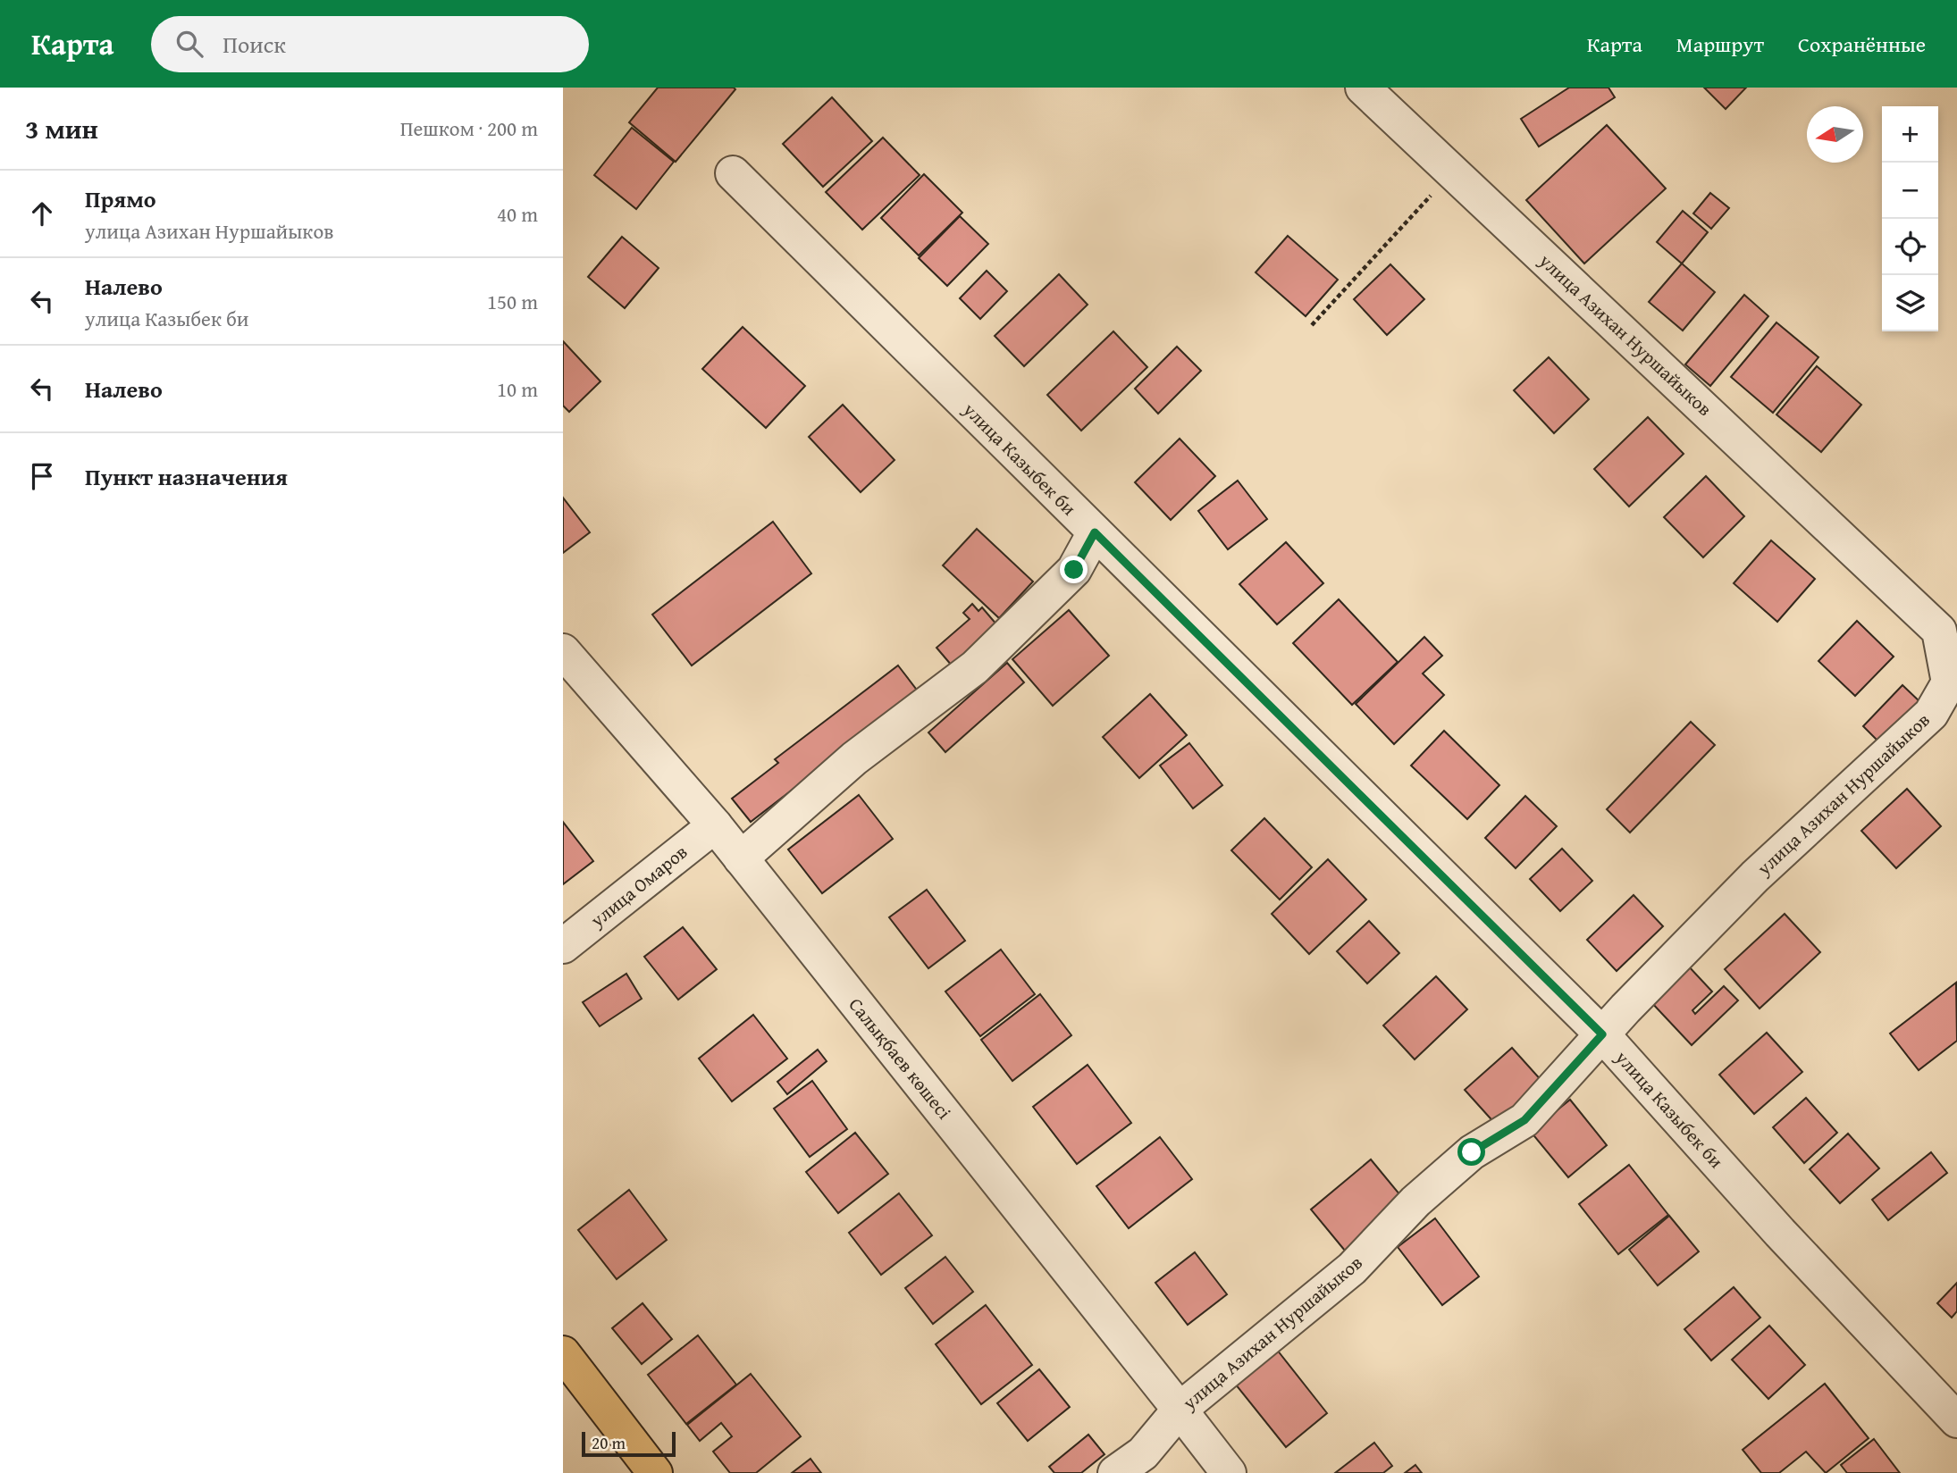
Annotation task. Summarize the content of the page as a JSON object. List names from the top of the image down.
{
  "streets": {
    "street": [
      "улица Азихан Нуршайыков",
      "улица Казыбек би",
      "улица Омаров",
      "Салықбаев көшесі"
    ]
  },
  "crossings": [
    ["улица Азихан Нуршайыков", "улица Казыбек би"],
    ["улица Азихан Нуршайыков", "Салықбаев көшесі"],
    ["улица Омаров", "Салықбаев көшесі"]
  ],
  "scale_bar": "20 m",
  "north": "left",
  "page": {
    "header": "Карта",
    "search": "Поиск",
    "nav": ["Карта", "Маршрут", "Сохранённые"],
    "heading": ["3 мин", "Пешком · 200 m"],
    "map_buttons": ["+", "−"],
    "list": [
      ["Прямо", "улица Азихан Нуршайыков", "40 m"],
      ["Налево", "улица Казыбек би", "150 m"],
      ["Налево", "10 m"],
      "Пункт назначения"
    ],
    "scale": "20 m"
  }
}
